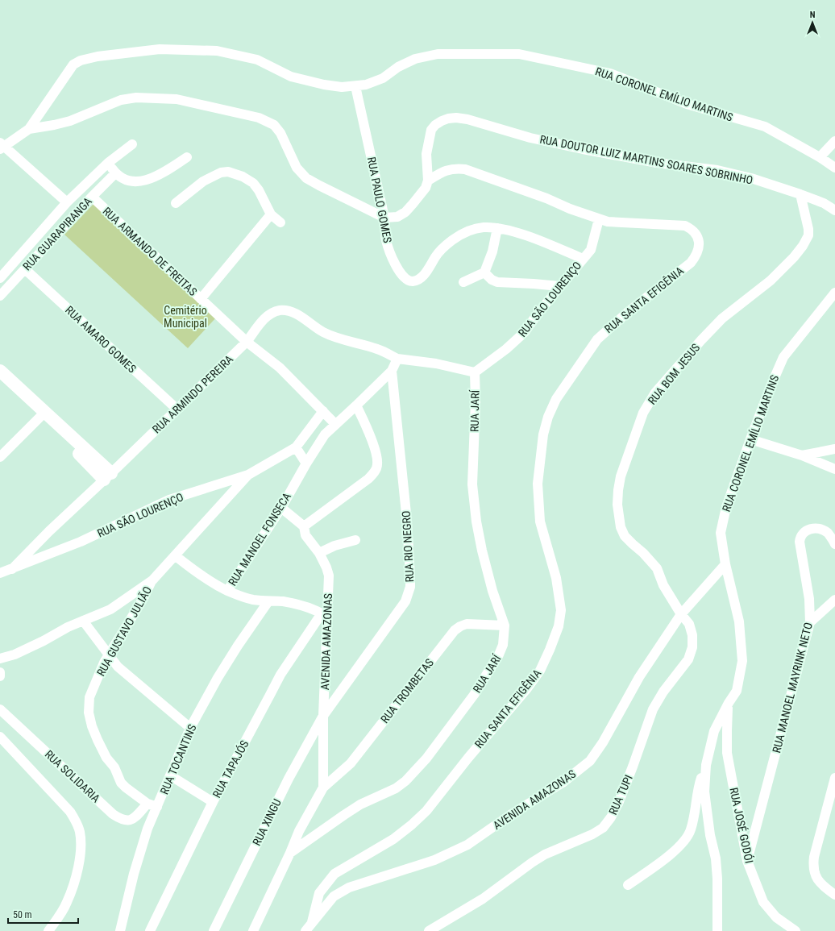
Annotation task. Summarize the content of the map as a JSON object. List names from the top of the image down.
{
  "streets": {
    "street": [
      "RUA CORONEL EMÍLIO MARTINS",
      "RUA DOUTOR LUIZ MARTINS SOARES SOBRINHO",
      "RUA PAULO GOMES",
      "RUA GUARAPIRANGA",
      "RUA ARMANDO DE FREITAS",
      "RUA SÃO LOURENÇO",
      "RUA SANTA EFIGÊNIA",
      "RUA AMARO GOMES",
      "RUA BOM JESUS",
      "RUA ARMINDO PEREIRA",
      "RUA JARÍ",
      "RUA MANOEL FONSECA",
      "RUA RIO NEGRO",
      "RUA GUSTAVO JULIÃO",
      "AVENIDA AMAZONAS",
      "RUA MANOEL MAYRINK NETO",
      "RUA TROMBETAS",
      "RUA TOCANTINS",
      "RUA TAPAJÓS",
      "RUA SOLIDARIA",
      "RUA TUPI",
      "RUA XINGU",
      "RUA JOSÉ GODÓI"
    ]
  },
  "crossings": [
    ["RUA CORONEL EMÍLIO MARTINS", "RUA PAULO GOMES"],
    ["RUA CORONEL EMÍLIO MARTINS", "AVENIDA AMAZONAS"],
    ["RUA CORONEL EMÍLIO MARTINS", "RUA JOSÉ GODÓI"],
    ["RUA DOUTOR LUIZ MARTINS SOARES SOBRINHO", "RUA SANTA EFIGÊNIA"],
    ["RUA DOUTOR LUIZ MARTINS SOARES SOBRINHO", "RUA BOM JESUS"],
    ["RUA PAULO GOMES", "RUA SÃO LOURENÇO"],
    ["RUA GUARAPIRANGA", "RUA ARMANDO DE FREITAS"],
    ["RUA GUARAPIRANGA", "RUA AMARO GOMES"],
    ["RUA ARMANDO DE FREITAS", "RUA ARMINDO PEREIRA"],
    ["RUA ARMANDO DE FREITAS", "RUA MANOEL FONSECA"],
    ["RUA SÃO LOURENÇO", "RUA SANTA EFIGÊNIA"],
    ["RUA SÃO LOURENÇO", "RUA ARMINDO PEREIRA"],
    ["RUA SÃO LOURENÇO", "RUA JARÍ"],
    ["RUA SANTA EFIGÊNIA", "AVENIDA AMAZONAS"],
    ["RUA AMARO GOMES", "RUA ARMINDO PEREIRA"],
    ["RUA BOM JESUS", "AVENIDA AMAZONAS"],
    ["RUA BOM JESUS", "RUA TUPI"],
    ["RUA JARÍ", "AVENIDA AMAZONAS"],
    ["RUA JARÍ", "RUA TROMBETAS"],
    ["RUA MANOEL FONSECA", "AVENIDA AMAZONAS"],
    ["RUA MANOEL FONSECA", "RUA TOCANTINS"],
    ["RUA MANOEL FONSECA", "RUA TAPAJÓS"],
    ["RUA RIO NEGRO", "AVENIDA AMAZONAS"],
    ["RUA RIO NEGRO", "RUA XINGU"],
    ["RUA GUSTAVO JULIÃO", "RUA TOCANTINS"],
    ["RUA GUSTAVO JULIÃO", "RUA SOLIDARIA"],
    ["AVENIDA AMAZONAS", "RUA TROMBETAS"],
    ["AVENIDA AMAZONAS", "RUA TAPAJÓS"],
    ["AVENIDA AMAZONAS", "RUA TUPI"],
    ["AVENIDA AMAZONAS", "RUA XINGU"],
    ["RUA MANOEL MAYRINK NETO", "RUA JOSÉ GODÓI"]
  ],
  "parks": ["Cemitério Municipal"],
  "scale_bar": "50 m",
  "north": "top"
}
